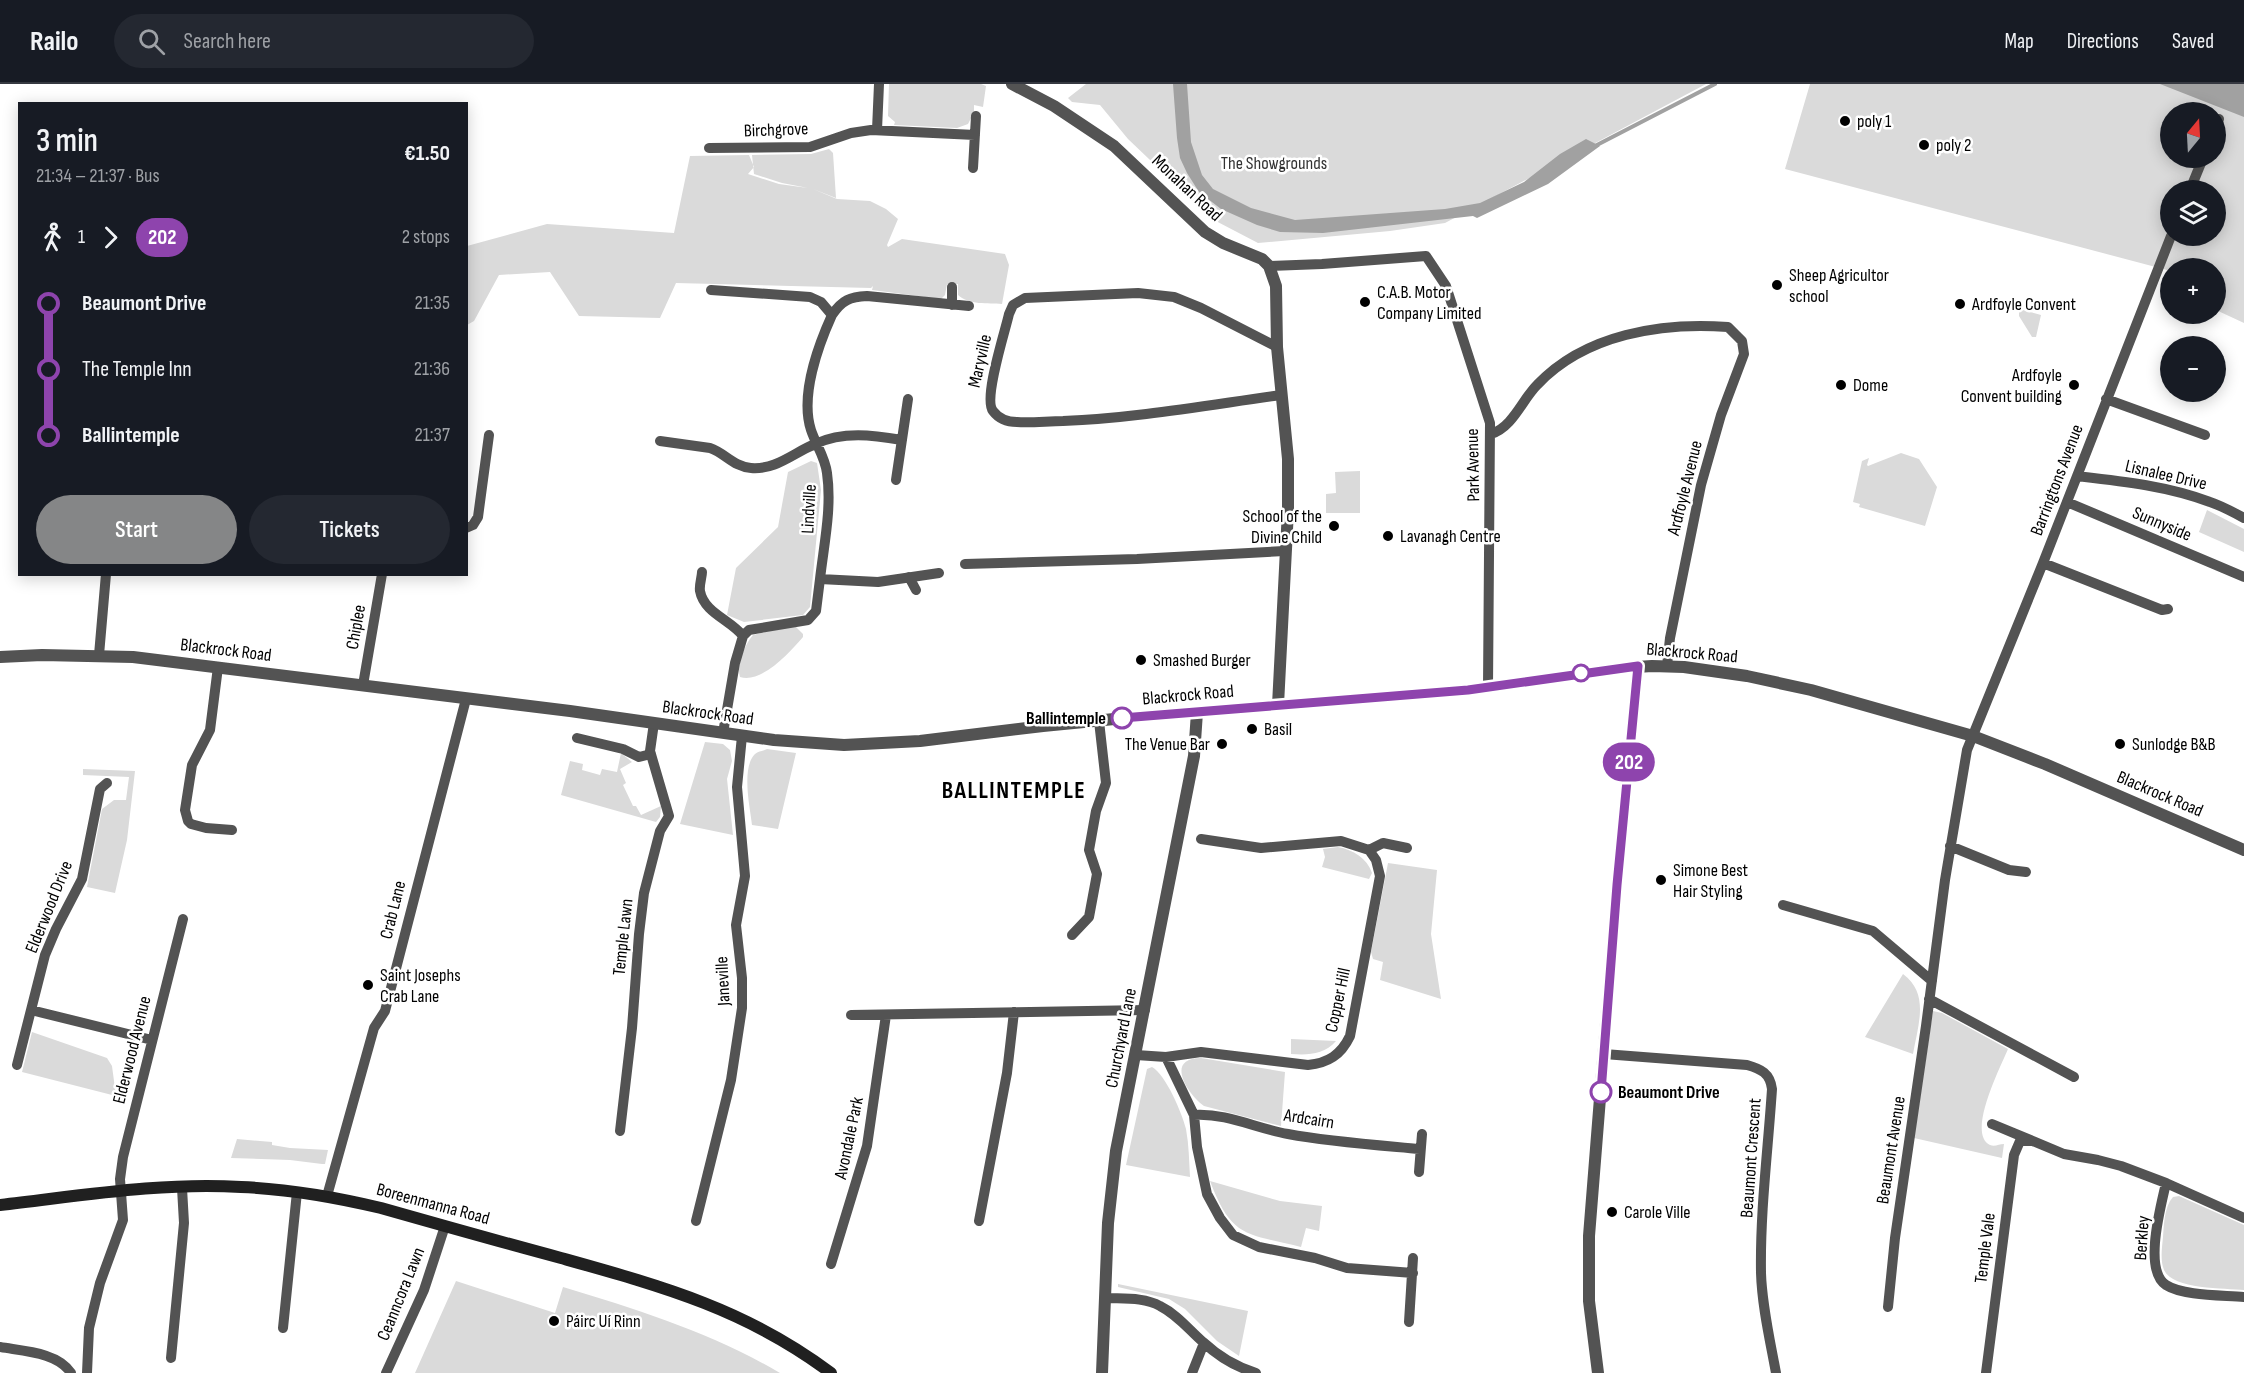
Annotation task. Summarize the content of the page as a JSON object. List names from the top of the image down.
{
  "streets": {
    "main road": ["Boreenmanna Road"],
    "street": [
      "Birchgrove",
      "Monahan Road",
      "Maryville",
      "Park Avenue",
      "Lisnalee Drive",
      "Barringtons Avenue",
      "Ardfoyle Avenue",
      "Lindville",
      "Sunnyside",
      "Chiplee",
      "Blackrock Road",
      "Elderwood Drive",
      "Crab Lane",
      "Temple Lawn",
      "Janeville",
      "Copper Hill",
      "Churchyard Lane",
      "Elderwood Avenue",
      "Ardcairn",
      "Avondale Park",
      "Beaumont Avenue",
      "Beaumont Crescent",
      "Berkley",
      "Temple Vale",
      "Ceanncora Lawn"
    ]
  },
  "crossings": [
    ["Monahan Road", "Park Avenue"],
    ["Park Avenue", "Ardfoyle Avenue"],
    ["Park Avenue", "Blackrock Road"],
    ["Lisnalee Drive", "Barringtons Avenue"],
    ["Barringtons Avenue", "Sunnyside"],
    ["Barringtons Avenue", "Blackrock Road"],
    ["Barringtons Avenue", "Beaumont Avenue"],
    ["Ardfoyle Avenue", "Blackrock Road"],
    ["Chiplee", "Blackrock Road"],
    ["Blackrock Road", "Crab Lane"],
    ["Blackrock Road", "Temple Lawn"],
    ["Blackrock Road", "Janeville"],
    ["Blackrock Road", "Churchyard Lane"],
    ["Blackrock Road", "Beaumont Avenue"],
    ["Crab Lane", "Boreenmanna Road"],
    ["Copper Hill", "Churchyard Lane"],
    ["Elderwood Avenue", "Boreenmanna Road"],
    ["Boreenmanna Road", "Ceanncora Lawn"]
  ],
  "districts": ["BALLINTEMPLE"],
  "parks": ["The Showgrounds"],
  "places": [
    "poly 1",
    "poly 2",
    "Sheep Agricultor school",
    "C.A.B. Motor Company Limited",
    "Ardfoyle Convent",
    "Dome",
    "Ardfoyle Convent building",
    "School of the Divine Child",
    "Lavanagh Centre",
    "Smashed Burger",
    "Ballintemple",
    "Basil",
    "The Venue Bar",
    "Sunlodge B&B",
    "Simone Best Hair Styling",
    "Saint Josephs Crab Lane",
    "Beaumont Drive",
    "Carole Ville",
    "Páirc Uí Rinn"
  ],
  "lines": ["bus line 202"],
  "north": "top",
  "page": {
    "header": "Railo",
    "search": "Search here",
    "nav": ["Map", "Directions", "Saved"],
    "on_map": "202",
    "map_buttons": ["+", "−"],
    "heading": ["3 min", "21:34 – 21:37 · Bus", "€1.50"],
    "legs": ["1", "202", "2 stops"],
    "list": [
      {
        "name": "Beaumont Drive",
        "value": "21:35"
      },
      {
        "name": "The Temple Inn",
        "value": "21:36"
      },
      {
        "name": "Ballintemple",
        "value": "21:37"
      }
    ],
    "buttons": ["Start", "Tickets"]
  }
}
